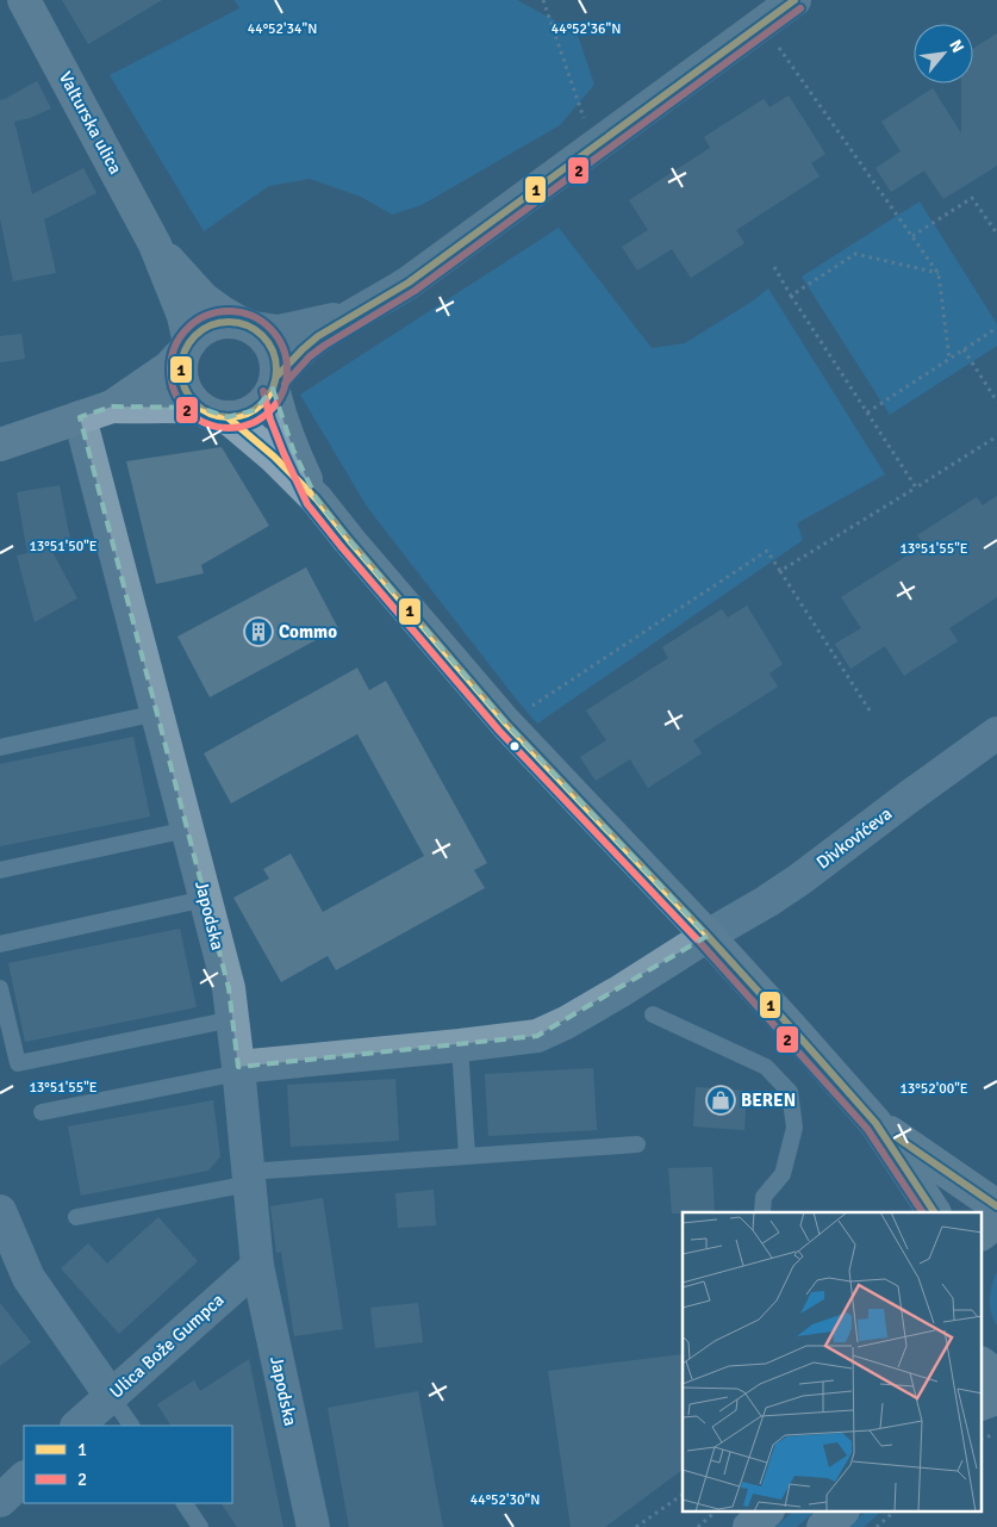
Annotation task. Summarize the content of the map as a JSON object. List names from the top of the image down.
{
  "streets": {
    "street": [
      "Valturska ulica",
      "Divkovićeva",
      "Japodska",
      "Ulica Bože Gumpca"
    ]
  },
  "crossings": [
    ["Divkovićeva", "Japodska"],
    ["Japodska", "Ulica Bože Gumpca"]
  ],
  "places": {
    "building": ["Commo"],
    "shop": ["BEREN"]
  },
  "lines": ["transit line 1", "transit line 2"],
  "legend": ["1", "2"],
  "north": "top right",
  "coordinates": [
    "44°52'34\"N",
    "44°52'36\"N",
    "13°51'50\"E",
    "13°51'55\"E",
    "13°52'00\"E",
    "44°52'30\"N"
  ]
}
